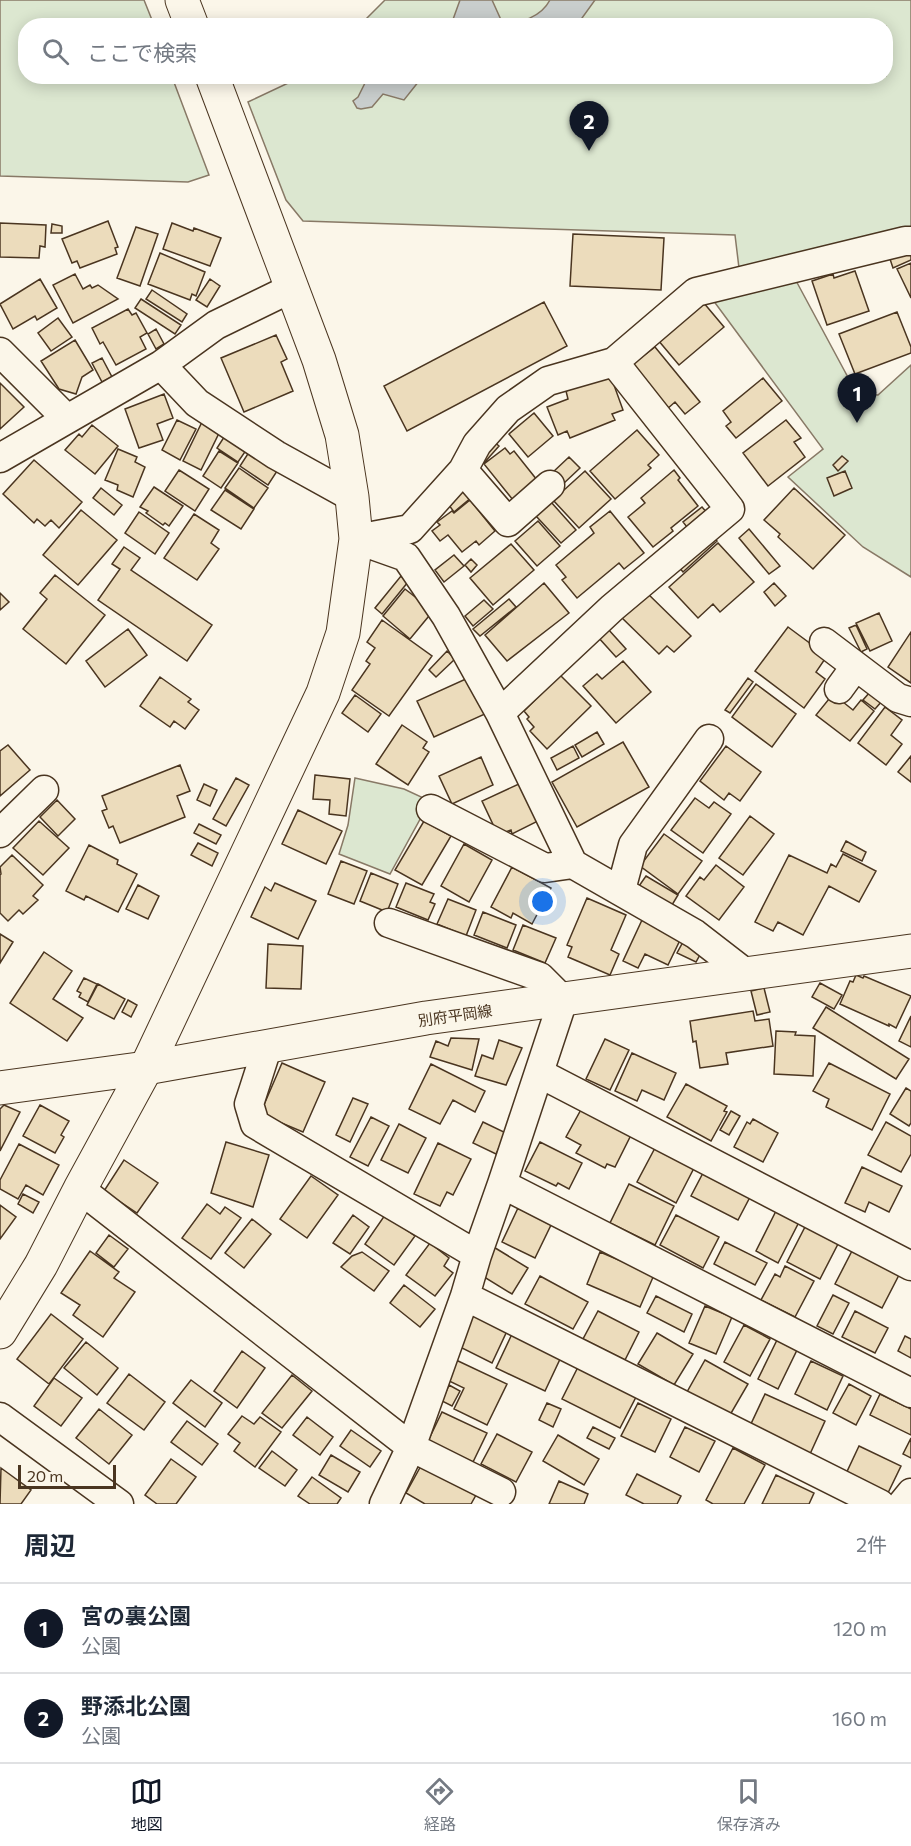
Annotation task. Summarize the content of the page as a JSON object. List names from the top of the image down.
{
  "streets": {
    "street": ["別府平岡線"]
  },
  "scale_bar": "20 m",
  "page": {
    "search": "ここで検索",
    "pins": ["2", "1"],
    "scale": "20 m",
    "heading": ["周辺", "2件"],
    "list": [
      {
        "mark": "1",
        "name": "宮の裏公園",
        "note": "公園",
        "value": "120 m"
      },
      {
        "mark": "2",
        "name": "野添北公園",
        "note": "公園",
        "value": "160 m"
      }
    ],
    "nav": ["地図", "経路", "保存済み"]
  }
}
